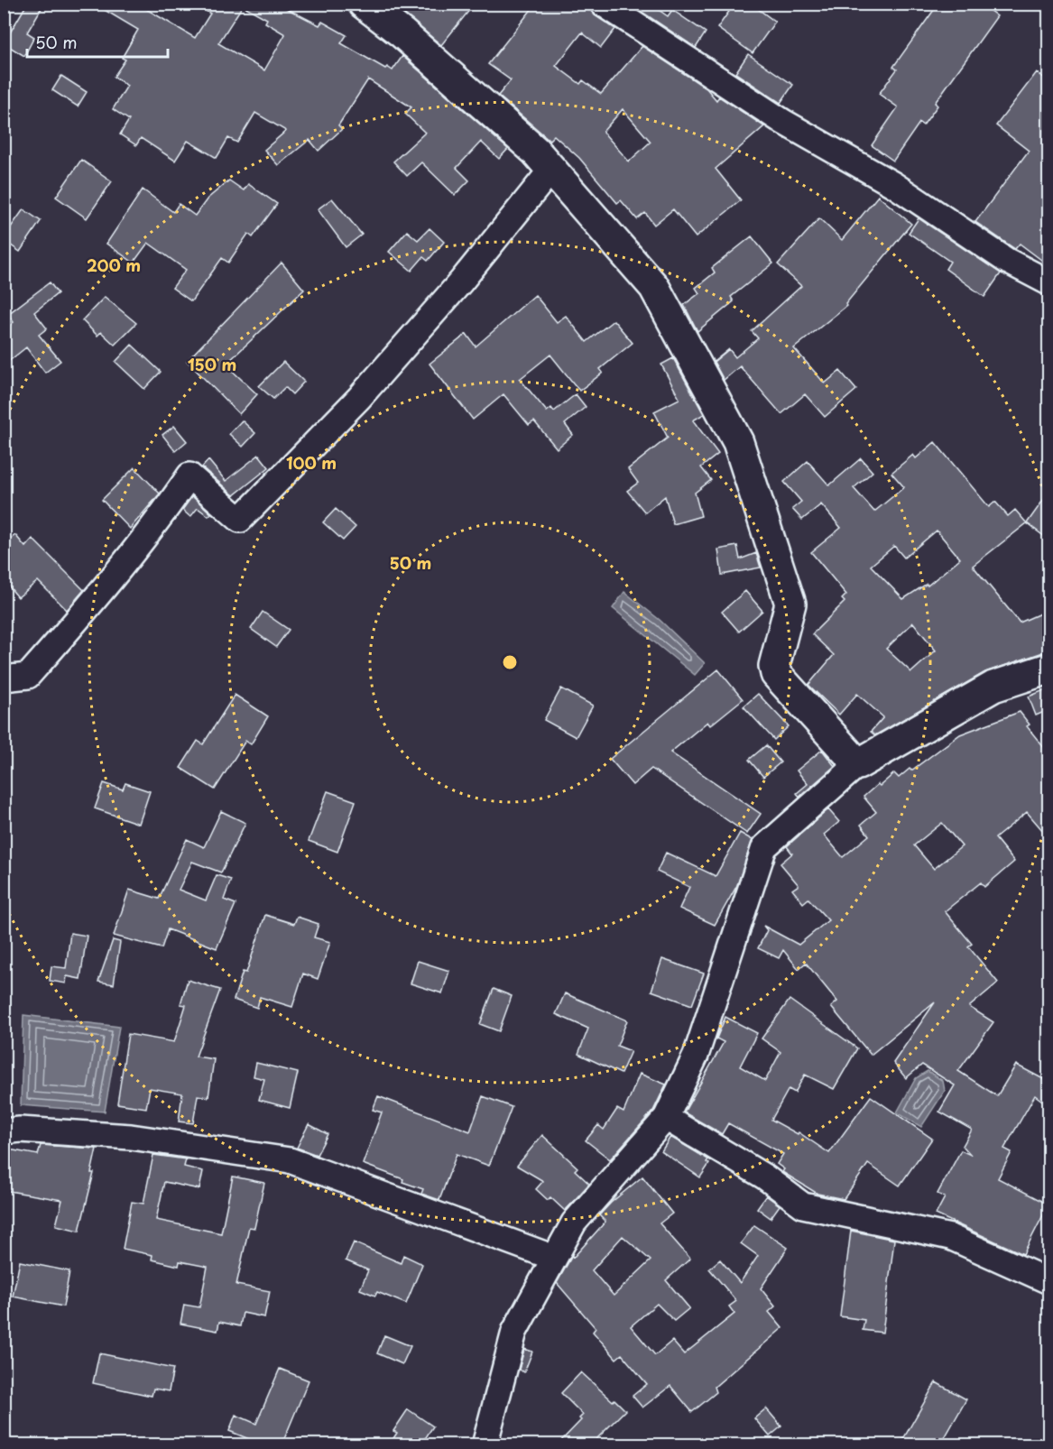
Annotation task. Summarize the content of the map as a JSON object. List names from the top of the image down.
{
  "scale_bar": "50 m",
  "rings": [
    "200 m",
    "150 m",
    "100 m",
    "50 m"
  ]
}
